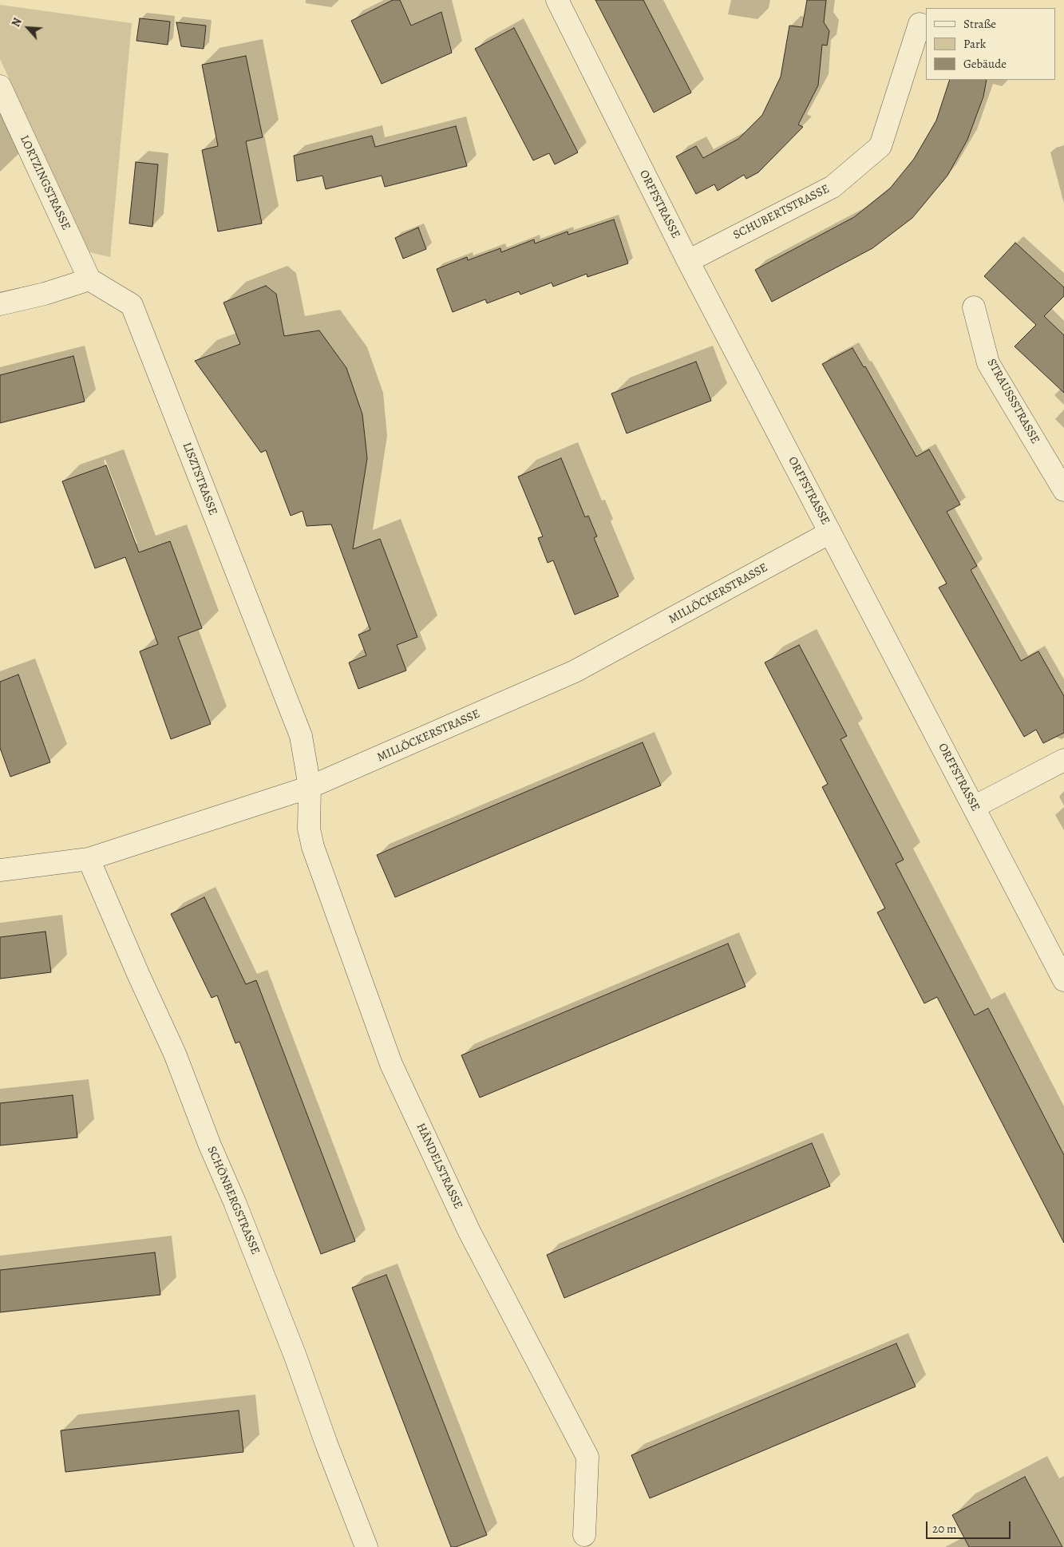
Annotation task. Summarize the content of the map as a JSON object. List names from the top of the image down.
{
  "streets": {
    "street": [
      "LORTZINGSTRASSE",
      "ORFFSTRASSE",
      "SCHUBERTSTRASSE",
      "STRAUSSSTRASSE",
      "LISZTSTRASSE",
      "MILLÖCKERSTRASSE",
      "HÄNDELSTRASSE",
      "SCHÖNBERGSTRASSE"
    ]
  },
  "crossings": [
    ["LORTZINGSTRASSE", "LISZTSTRASSE"],
    ["ORFFSTRASSE", "SCHUBERTSTRASSE"],
    ["ORFFSTRASSE", "MILLÖCKERSTRASSE"],
    ["LISZTSTRASSE", "MILLÖCKERSTRASSE"],
    ["LISZTSTRASSE", "HÄNDELSTRASSE"],
    ["MILLÖCKERSTRASSE", "HÄNDELSTRASSE"],
    ["MILLÖCKERSTRASSE", "SCHÖNBERGSTRASSE"]
  ],
  "legend": ["Straße", "Park", "Gebäude"],
  "scale_bar": "20 m",
  "north": "top left"
}
